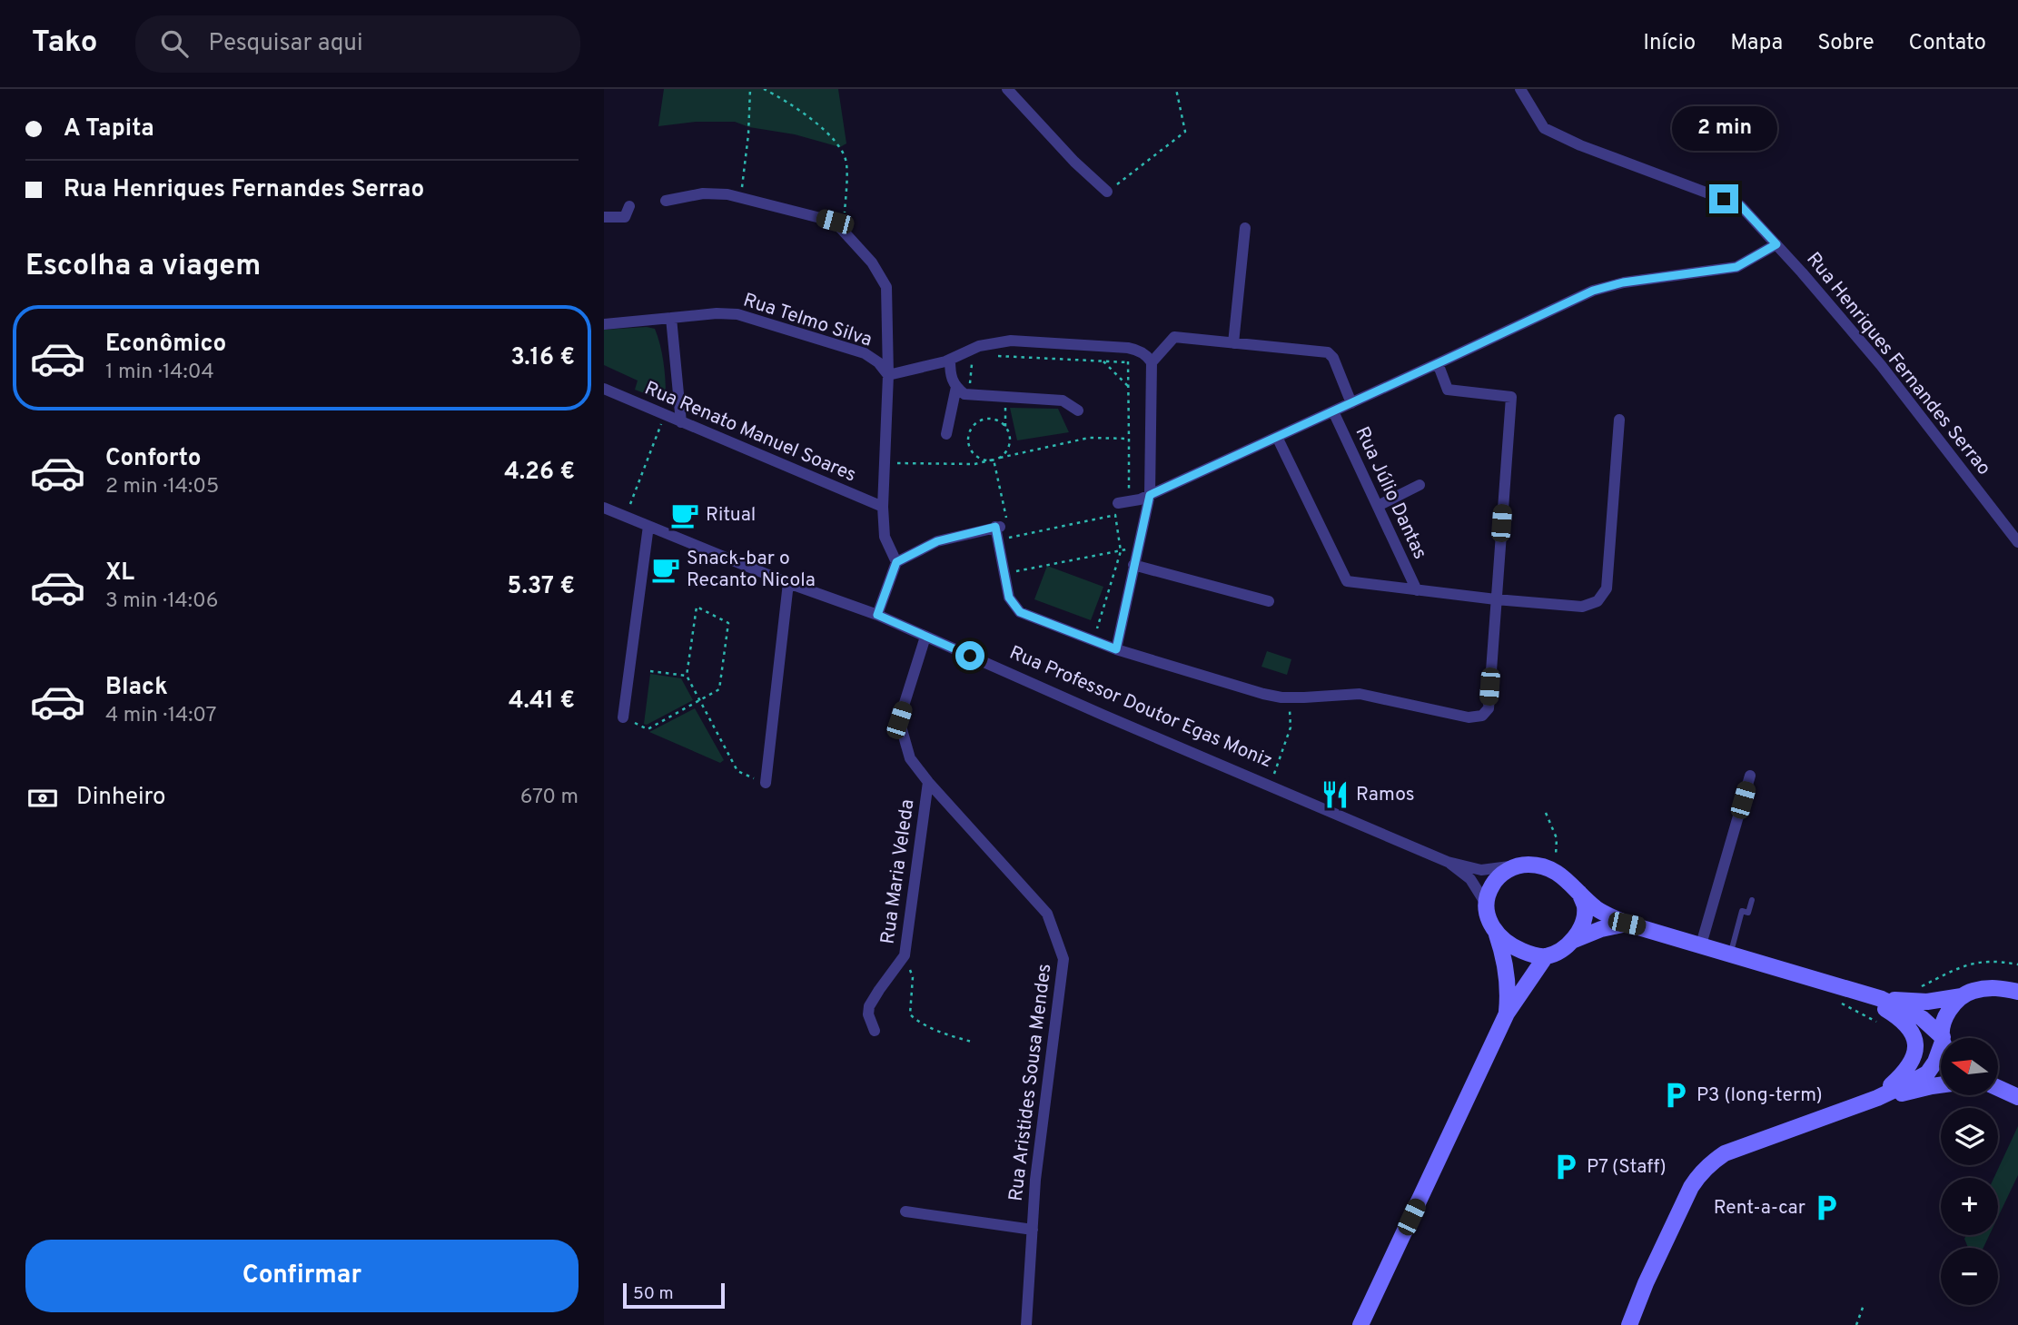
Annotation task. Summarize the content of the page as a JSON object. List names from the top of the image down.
{
  "streets": {
    "street": [
      "Rua Telmo Silva",
      "Rua Henriques Fernandes Serrao",
      "Rua Renato Manuel Soares",
      "Rua Júlio Dantas",
      "Rua Professor Doutor Egas Moniz",
      "Rua Maria Veleda",
      "Rua Aristides Sousa Mendes"
    ]
  },
  "crossings": [
    ["Rua Professor Doutor Egas Moniz", "Rua Aristides Sousa Mendes"],
    ["Rua Maria Veleda", "Rua Aristides Sousa Mendes"]
  ],
  "places": {
    "cafe": ["Ritual", "Snack-bar o Recanto Nicola"],
    "restaurant": ["Ramos"],
    "parking": ["P3 (long-term)", "P7 (Staff)", "Rent-a-car"]
  },
  "scale_bar": "50 m",
  "north": "left",
  "page": {
    "header": "Tako",
    "search": "Pesquisar aqui",
    "nav": [
      "Início",
      "Mapa",
      "Sobre",
      "Contato"
    ],
    "banner": ["A Tapita", "Rua Henriques Fernandes Serrao"],
    "bubble": "2 min",
    "heading": "Escolha a viagem",
    "list": [
      {
        "name": "Econômico",
        "note": "1 min · 14:04",
        "value": "3.16 €"
      },
      {
        "name": "Conforto",
        "note": "2 min · 14:05",
        "value": "4.26 €"
      },
      {
        "name": "XL",
        "note": "3 min · 14:06",
        "value": "5.37 €"
      },
      {
        "name": "Black",
        "note": "4 min · 14:07",
        "value": "4.41 €"
      }
    ],
    "pay": ["Dinheiro", "670 m"],
    "map_buttons": ["+", "−"],
    "buttons": "Confirmar",
    "scale": "50 m"
  }
}
